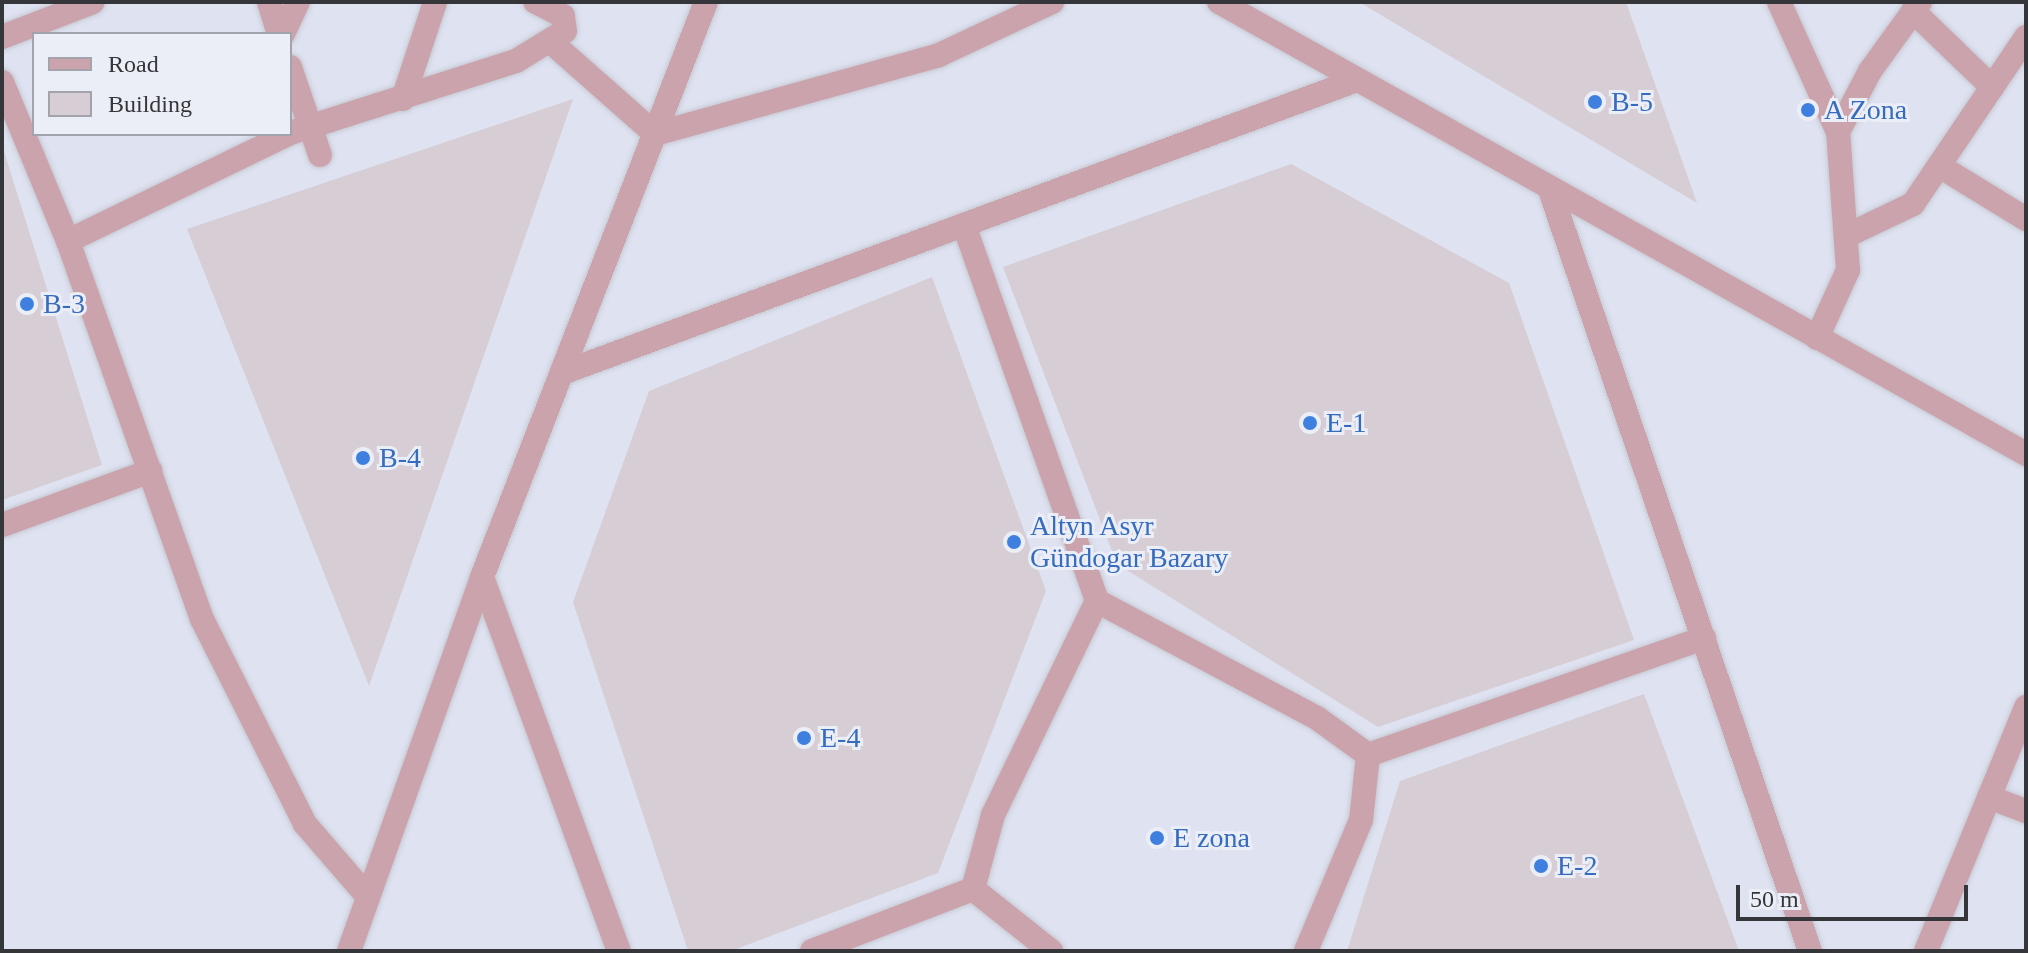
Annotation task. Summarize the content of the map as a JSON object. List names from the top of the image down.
{
  "places": [
    "B-5",
    "A Zona",
    "B-3",
    "E-1",
    "B-4",
    "Altyn Asyr Gündogar Bazary",
    "E-4",
    "E zona",
    "E-2"
  ],
  "legend": ["Road", "Building"],
  "scale_bar": "50 m"
}
